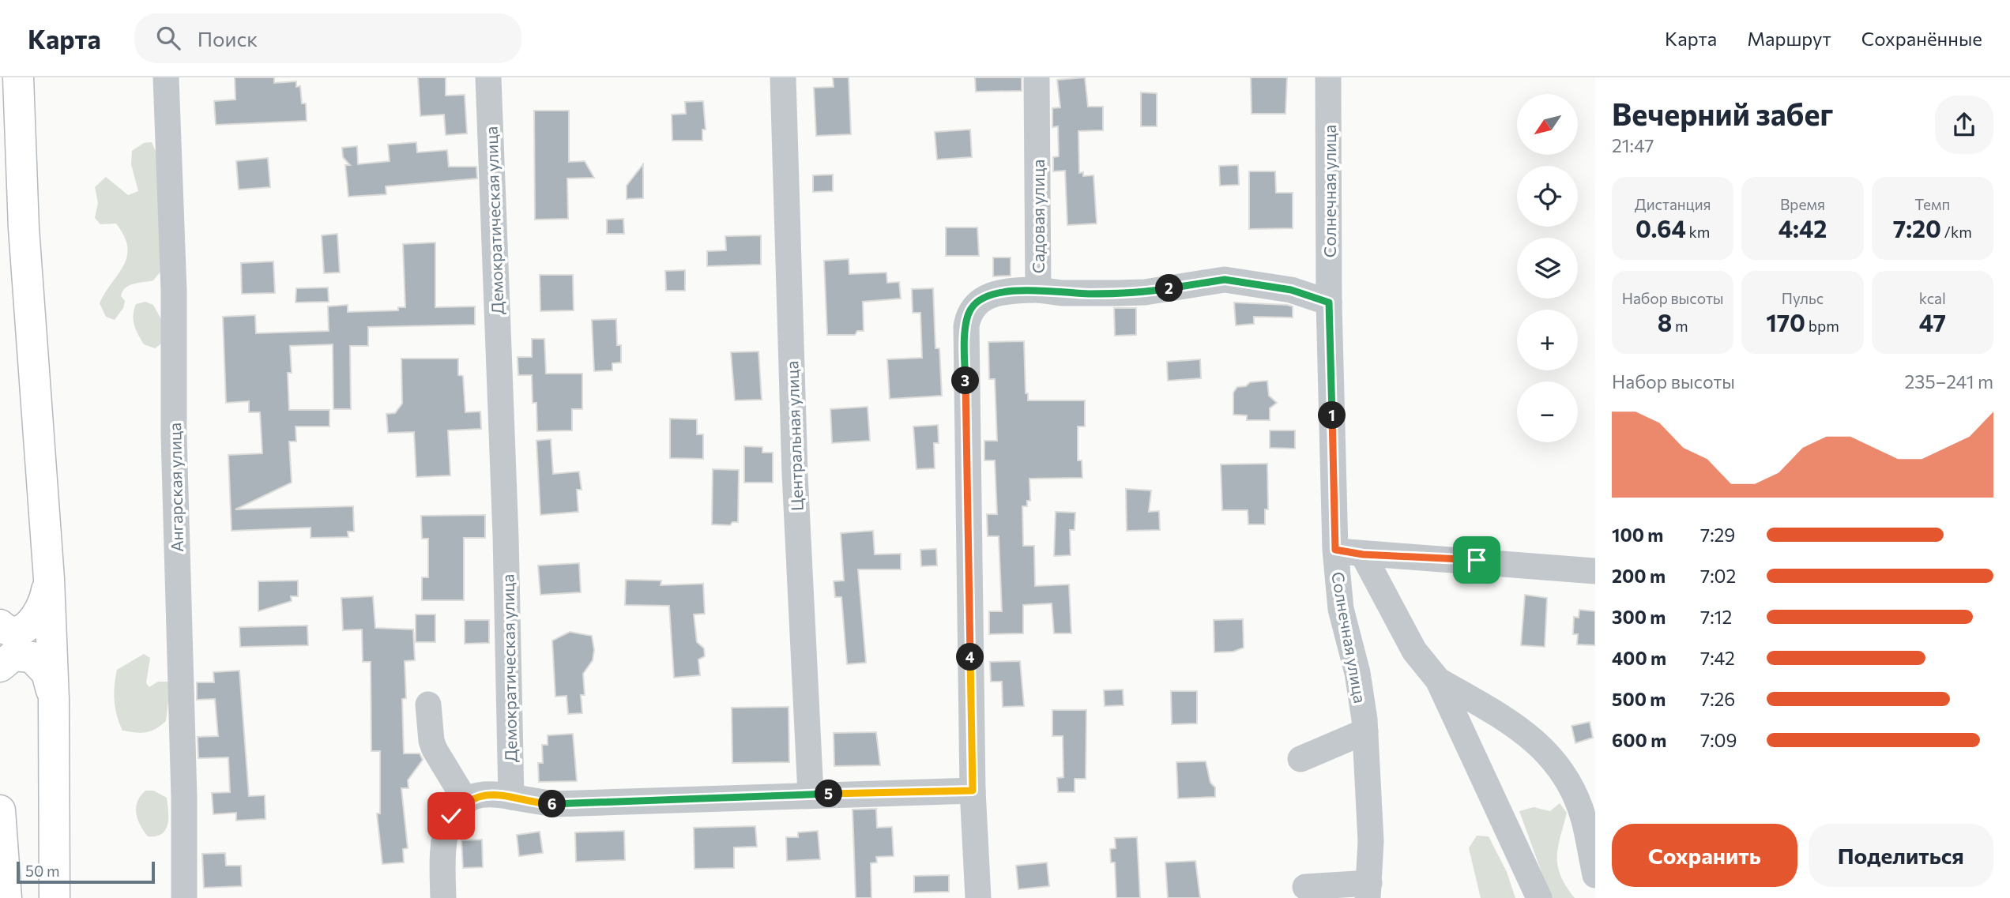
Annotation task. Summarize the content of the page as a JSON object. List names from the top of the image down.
{
  "streets": {
    "street": [
      "Солнечная улица",
      "Садовая улица",
      "Демократическая улица",
      "Центральная улица",
      "Ангарская улица"
    ]
  },
  "scale_bar": "50 m",
  "north": "bottom left",
  "page": {
    "header": "Карта",
    "search": "Поиск",
    "nav": ["Карта", "Маршрут", "Сохранённые"],
    "heading": ["Вечерний забег", "21:47"],
    "map_buttons": ["+", "−"],
    "stats": [
      ["Дистанция", "0.64 km"],
      ["Время", "4:42"],
      ["Темп", "7:20 /km"],
      ["Набор высоты", "8 m"],
      ["Пульс", "170 bpm"],
      ["kcal", "47"]
    ],
    "pins": [
      "2",
      "3",
      "1",
      "4",
      "5",
      "6"
    ],
    "chart": ["Набор высоты", "235–241 m"],
    "list": [
      {
        "name": "100 m",
        "note": "7:29"
      },
      {
        "name": "200 m",
        "note": "7:02"
      },
      {
        "name": "300 m",
        "note": "7:12"
      },
      {
        "name": "400 m",
        "note": "7:42"
      },
      {
        "name": "500 m",
        "note": "7:26"
      },
      {
        "name": "600 m",
        "note": "7:09"
      }
    ],
    "buttons": ["Сохранить", "Поделиться"],
    "scale": "50 m"
  }
}
